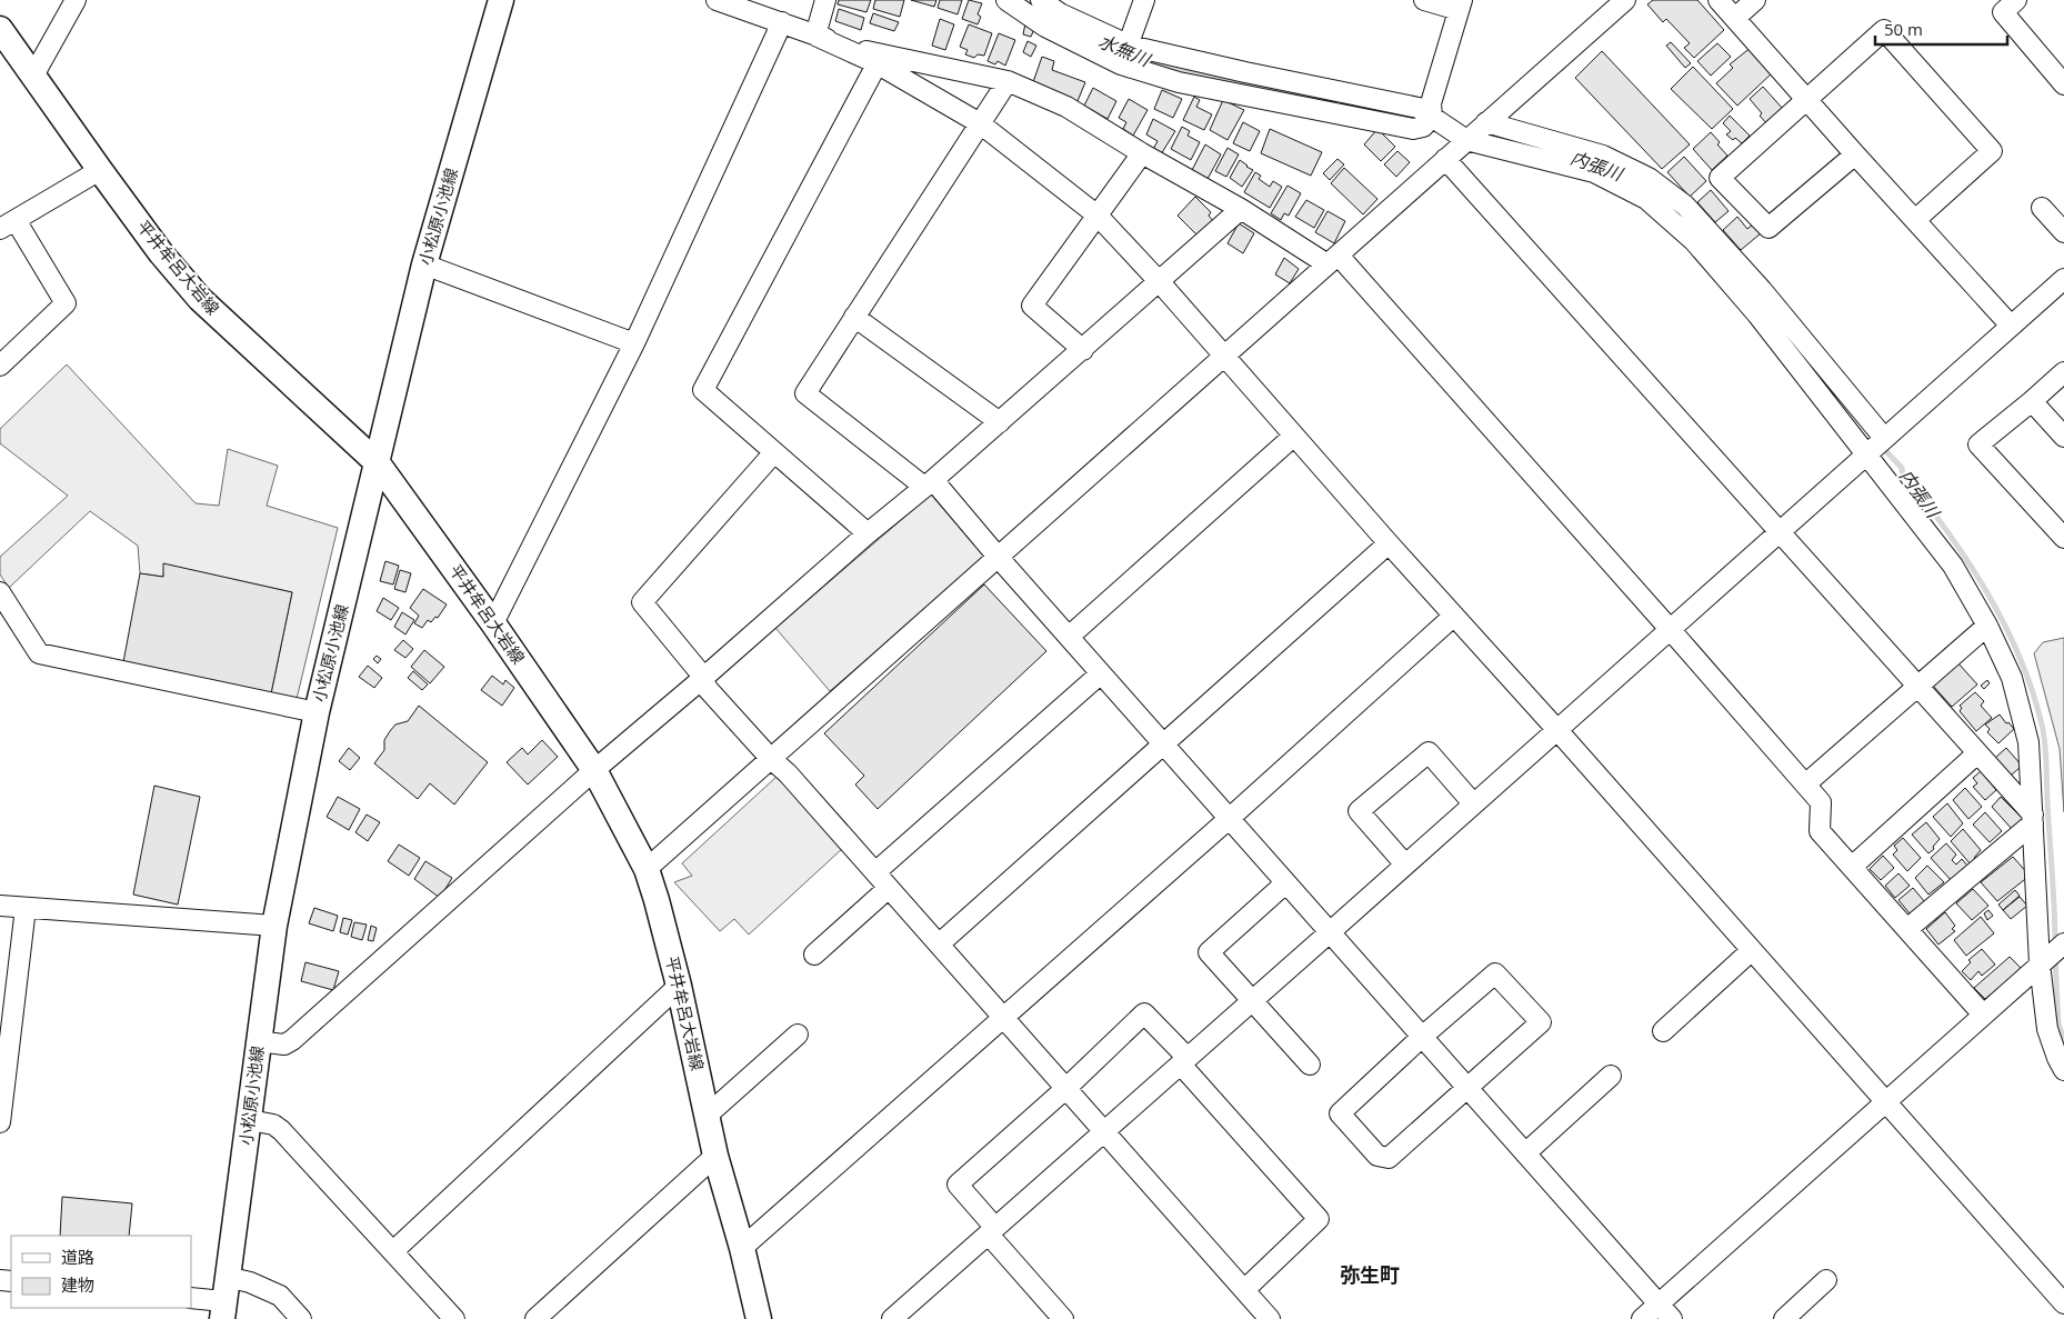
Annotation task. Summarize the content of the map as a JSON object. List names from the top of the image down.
{
  "streets": {
    "main road": ["小松原小池線", "平井牟呂大岩線"]
  },
  "crossings": [
    ["小松原小池線", "平井牟呂大岩線"]
  ],
  "districts": ["弥生町"],
  "water": ["水無川", "内張川"],
  "legend": ["道路", "建物"],
  "scale_bar": "50 m"
}
